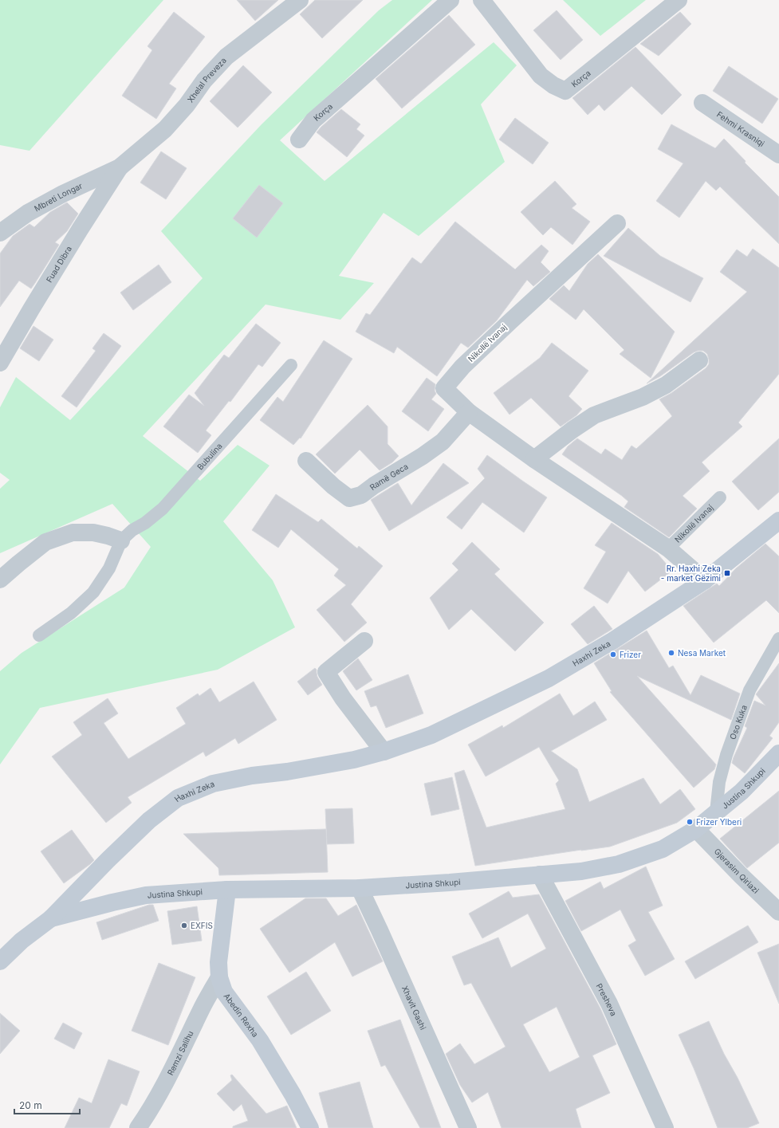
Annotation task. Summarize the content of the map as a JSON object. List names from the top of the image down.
{
  "streets": {
    "street": [
      "Korça",
      "Xhelal Preveza",
      "Fehmi Krasniqi",
      "Mbreti Longar",
      "Fuad Dibra",
      "Nikollë Ivanaj",
      "Ramë Geca",
      "Haxhi Zeka",
      "Justina Shkupi",
      "Gjerasim Qiriazi",
      "Presheva",
      "Xhavit Gashi",
      "Abedin Rexha",
      "Remzi Salihu"
    ],
    "lane": ["Bubulina", "Oso Kuka"]
  },
  "crossings": [
    ["Xhelal Preveza", "Mbreti Longar"],
    ["Xhelal Preveza", "Fuad Dibra"],
    ["Mbreti Longar", "Fuad Dibra"],
    ["Nikollë Ivanaj", "Ramë Geca"],
    ["Nikollë Ivanaj", "Haxhi Zeka"],
    ["Haxhi Zeka", "Justina Shkupi"],
    ["Oso Kuka", "Justina Shkupi"],
    ["Justina Shkupi", "Gjerasim Qiriazi"],
    ["Justina Shkupi", "Presheva"],
    ["Justina Shkupi", "Xhavit Gashi"],
    ["Justina Shkupi", "Abedin Rexha"],
    ["Abedin Rexha", "Remzi Salihu"]
  ],
  "places": {
    "transit": ["Rr. Haxhi Zeka - market Gëzimi"],
    "other": [
      "Nesa Market",
      "Frizer",
      "Frizer Ylberi",
      "EXFIS"
    ]
  },
  "scale_bar": "20 m"
}
